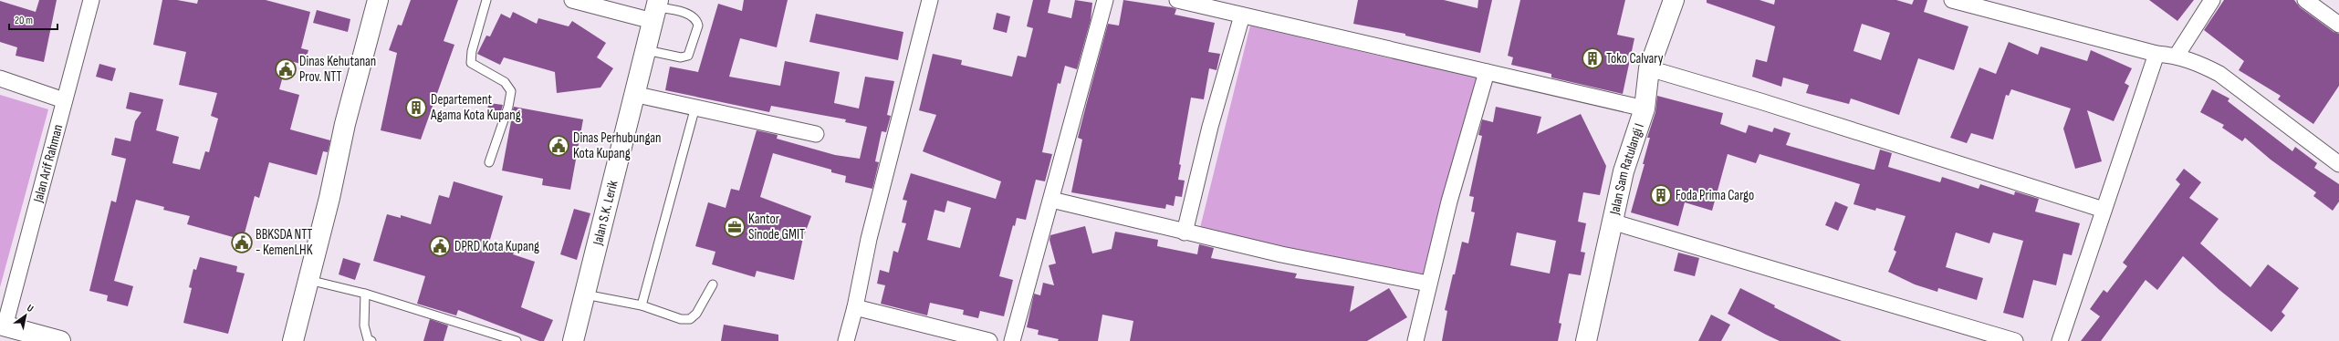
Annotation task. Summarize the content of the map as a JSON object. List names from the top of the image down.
{
  "streets": {
    "main road": ["Jalan Sam Ratulangi I", "Jalan S.K. Lerik"],
    "street": ["Jalan Arif Rahman"]
  },
  "places": {
    "building": ["Toko Calvary", "Departement Agama Kota Kupang", "Foda Prima Cargo"],
    "public building": [
      "Dinas Kehutanan Prov. NTT",
      "Dinas Perhubungan Kota Kupang",
      "BBKSDA NTT - KemenLHK",
      "DPRD Kota Kupang"
    ],
    "office": ["Kantor Sinode GMIT"]
  },
  "scale_bar": "20 m",
  "north": "top right"
}
